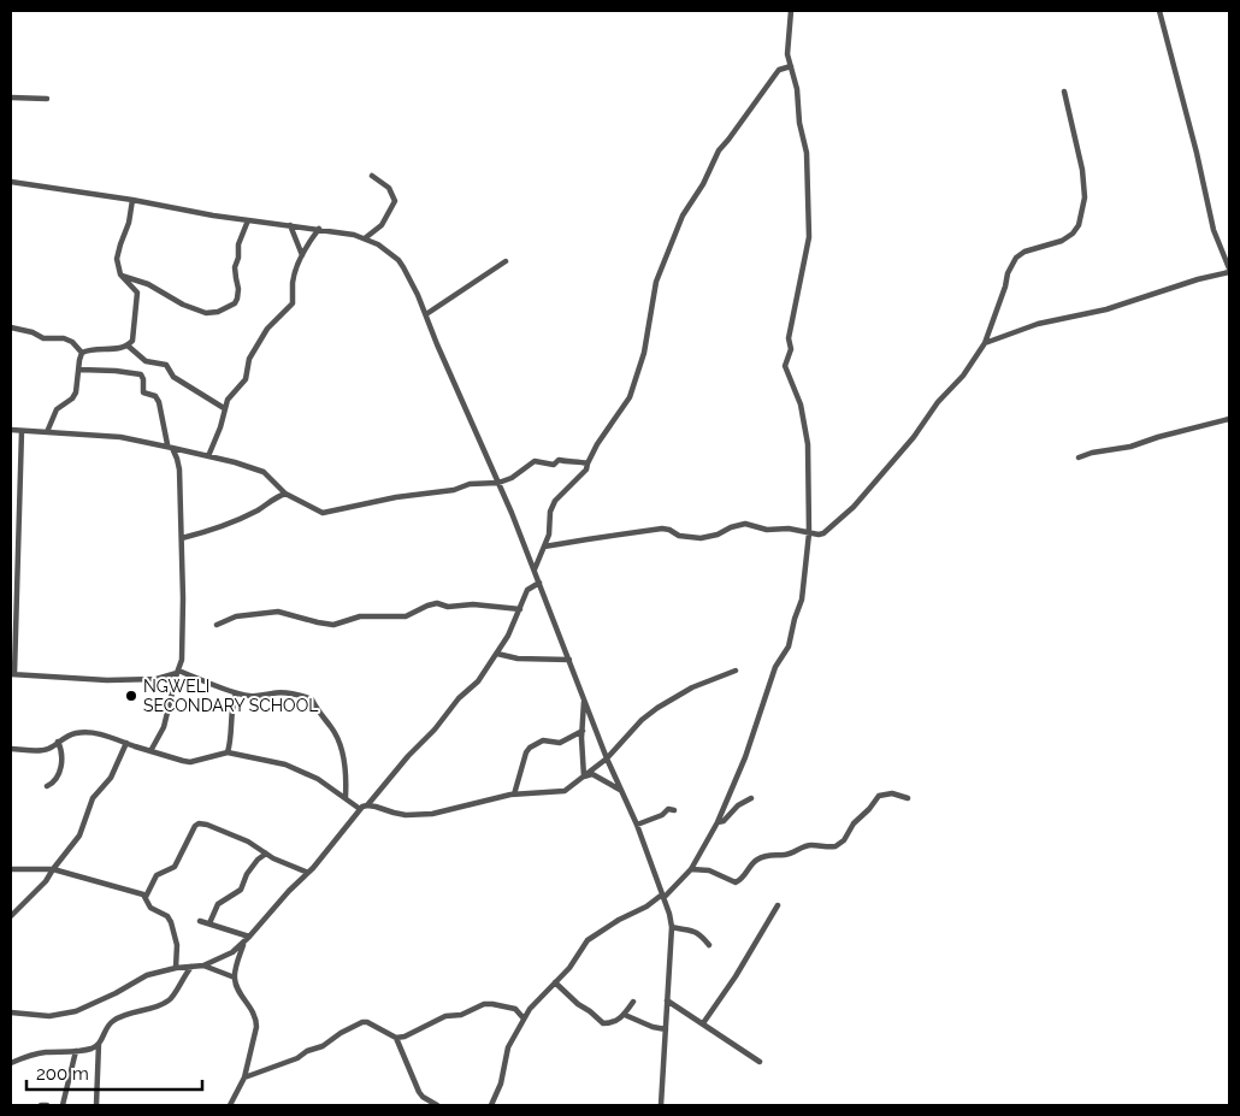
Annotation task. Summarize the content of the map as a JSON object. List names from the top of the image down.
{
  "places": ["NGWELI SECONDARY SCHOOL"],
  "scale_bar": "200 m"
}
